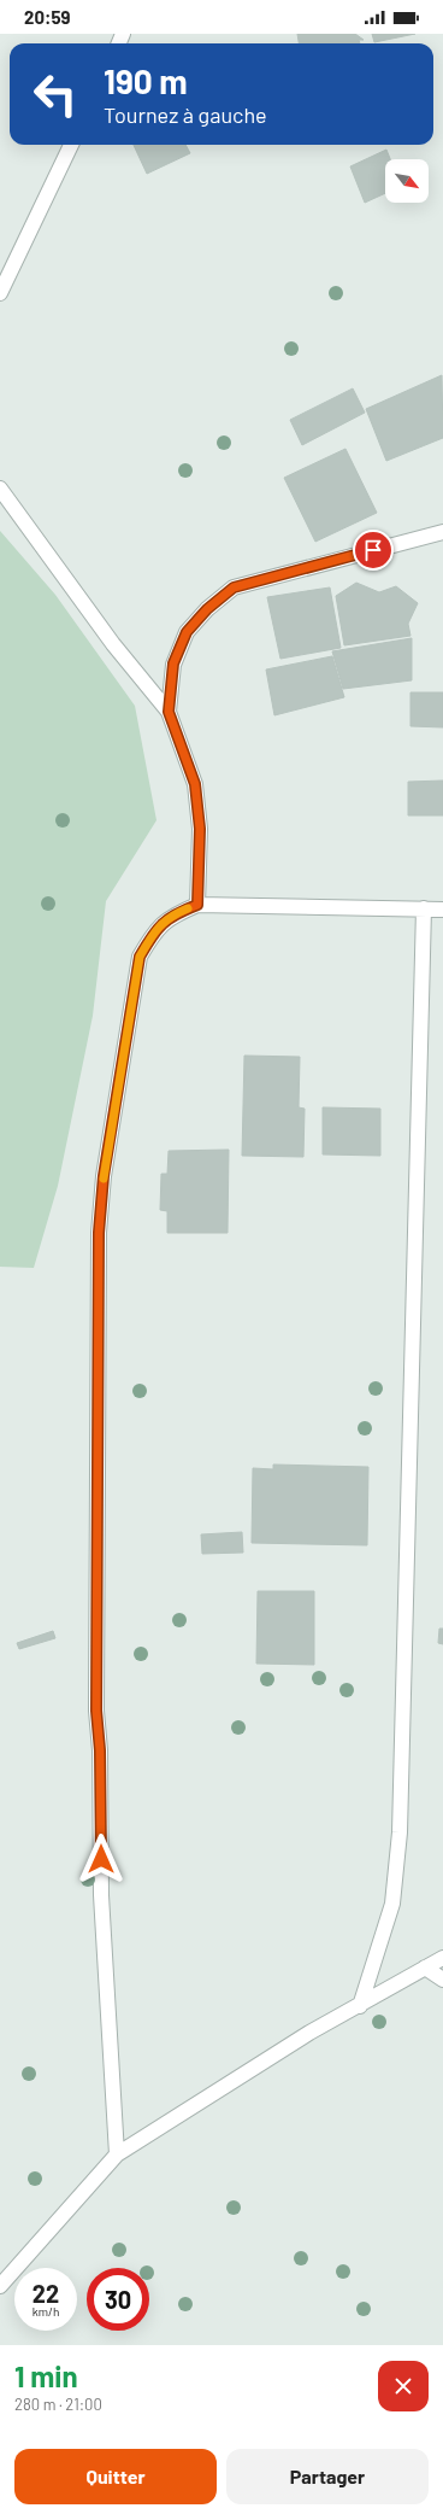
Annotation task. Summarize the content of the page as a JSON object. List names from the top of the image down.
{
  "north": "bottom right",
  "page": {
    "status": "20:59",
    "turn": ["190 m", "Tournez à gauche"],
    "speed": "22 km/h",
    "limit": "30",
    "heading": ["1 min", "280 m · 21:00"],
    "buttons": ["Quitter", "Partager"]
  }
}
